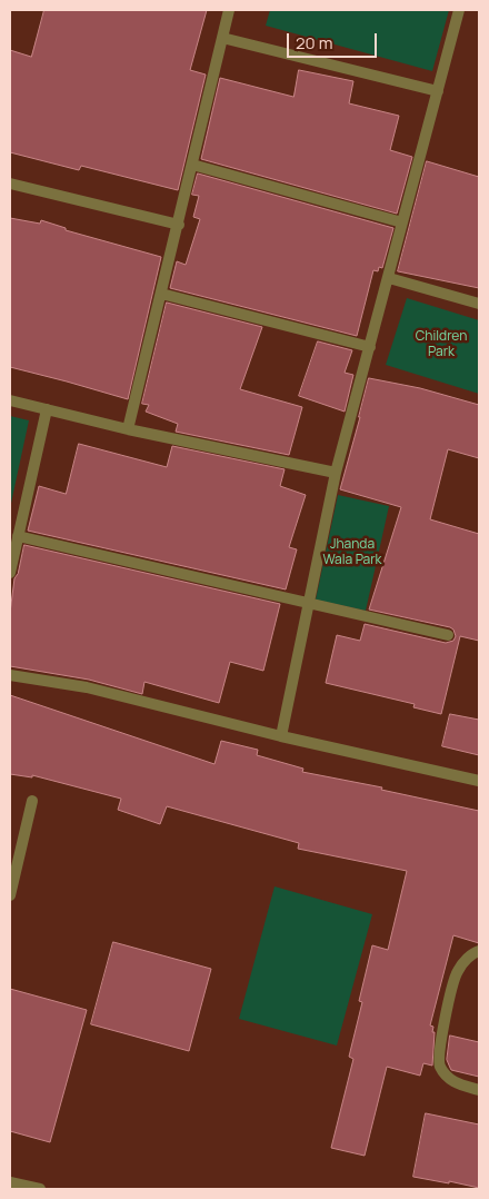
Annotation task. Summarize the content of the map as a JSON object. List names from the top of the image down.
{
  "parks": ["Children Park", "Jhanda Wala Park"],
  "scale_bar": "20 m"
}
